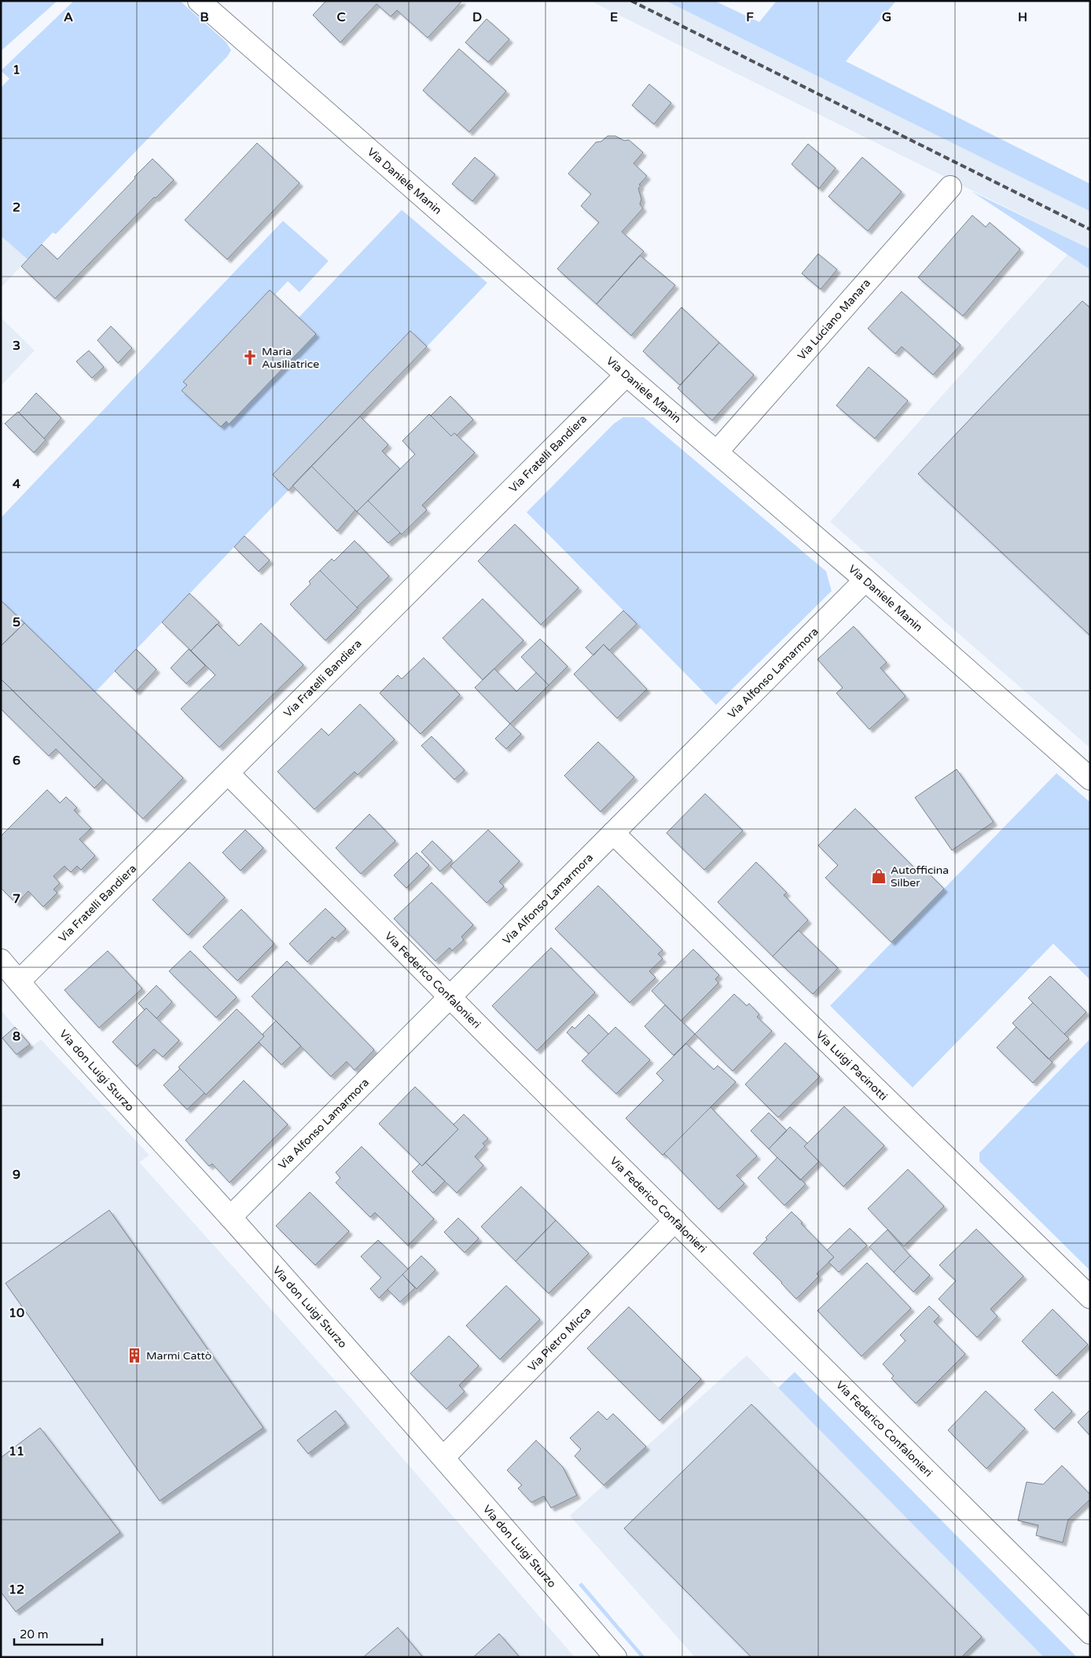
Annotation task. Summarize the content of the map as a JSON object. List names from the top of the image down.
{
  "streets": {
    "street": [
      "Via Daniele Manin",
      "Via Luciano Manara",
      "Via Fratelli Bandiera",
      "Via Alfonso Lamarmora",
      "Via Federico Confalonieri",
      "Via Luigi Pacinotti",
      "Via don Luigi Sturzo",
      "Via Pietro Micca"
    ]
  },
  "crossings": [
    ["Via Daniele Manin", "Via Luciano Manara"],
    ["Via Daniele Manin", "Via Fratelli Bandiera"],
    ["Via Daniele Manin", "Via Alfonso Lamarmora"],
    ["Via Fratelli Bandiera", "Via Federico Confalonieri"],
    ["Via Fratelli Bandiera", "Via don Luigi Sturzo"],
    ["Via Alfonso Lamarmora", "Via Federico Confalonieri"],
    ["Via Alfonso Lamarmora", "Via Luigi Pacinotti"],
    ["Via Alfonso Lamarmora", "Via don Luigi Sturzo"],
    ["Via Federico Confalonieri", "Via Pietro Micca"],
    ["Via don Luigi Sturzo", "Via Pietro Micca"]
  ],
  "places": {
    "church": ["Maria Ausiliatrice"],
    "shop": ["Autofficina Silber"],
    "building": ["Marmi Cattò"]
  },
  "scale_bar": "20 m",
  "grid": {
    "columns": [
      "A",
      "B",
      "C",
      "D",
      "E",
      "F",
      "G",
      "H"
    ],
    "rows": [
      "1",
      "2",
      "3",
      "4",
      "5",
      "6",
      "7",
      "8",
      "9",
      "10",
      "11",
      "12"
    ]
  }
}
